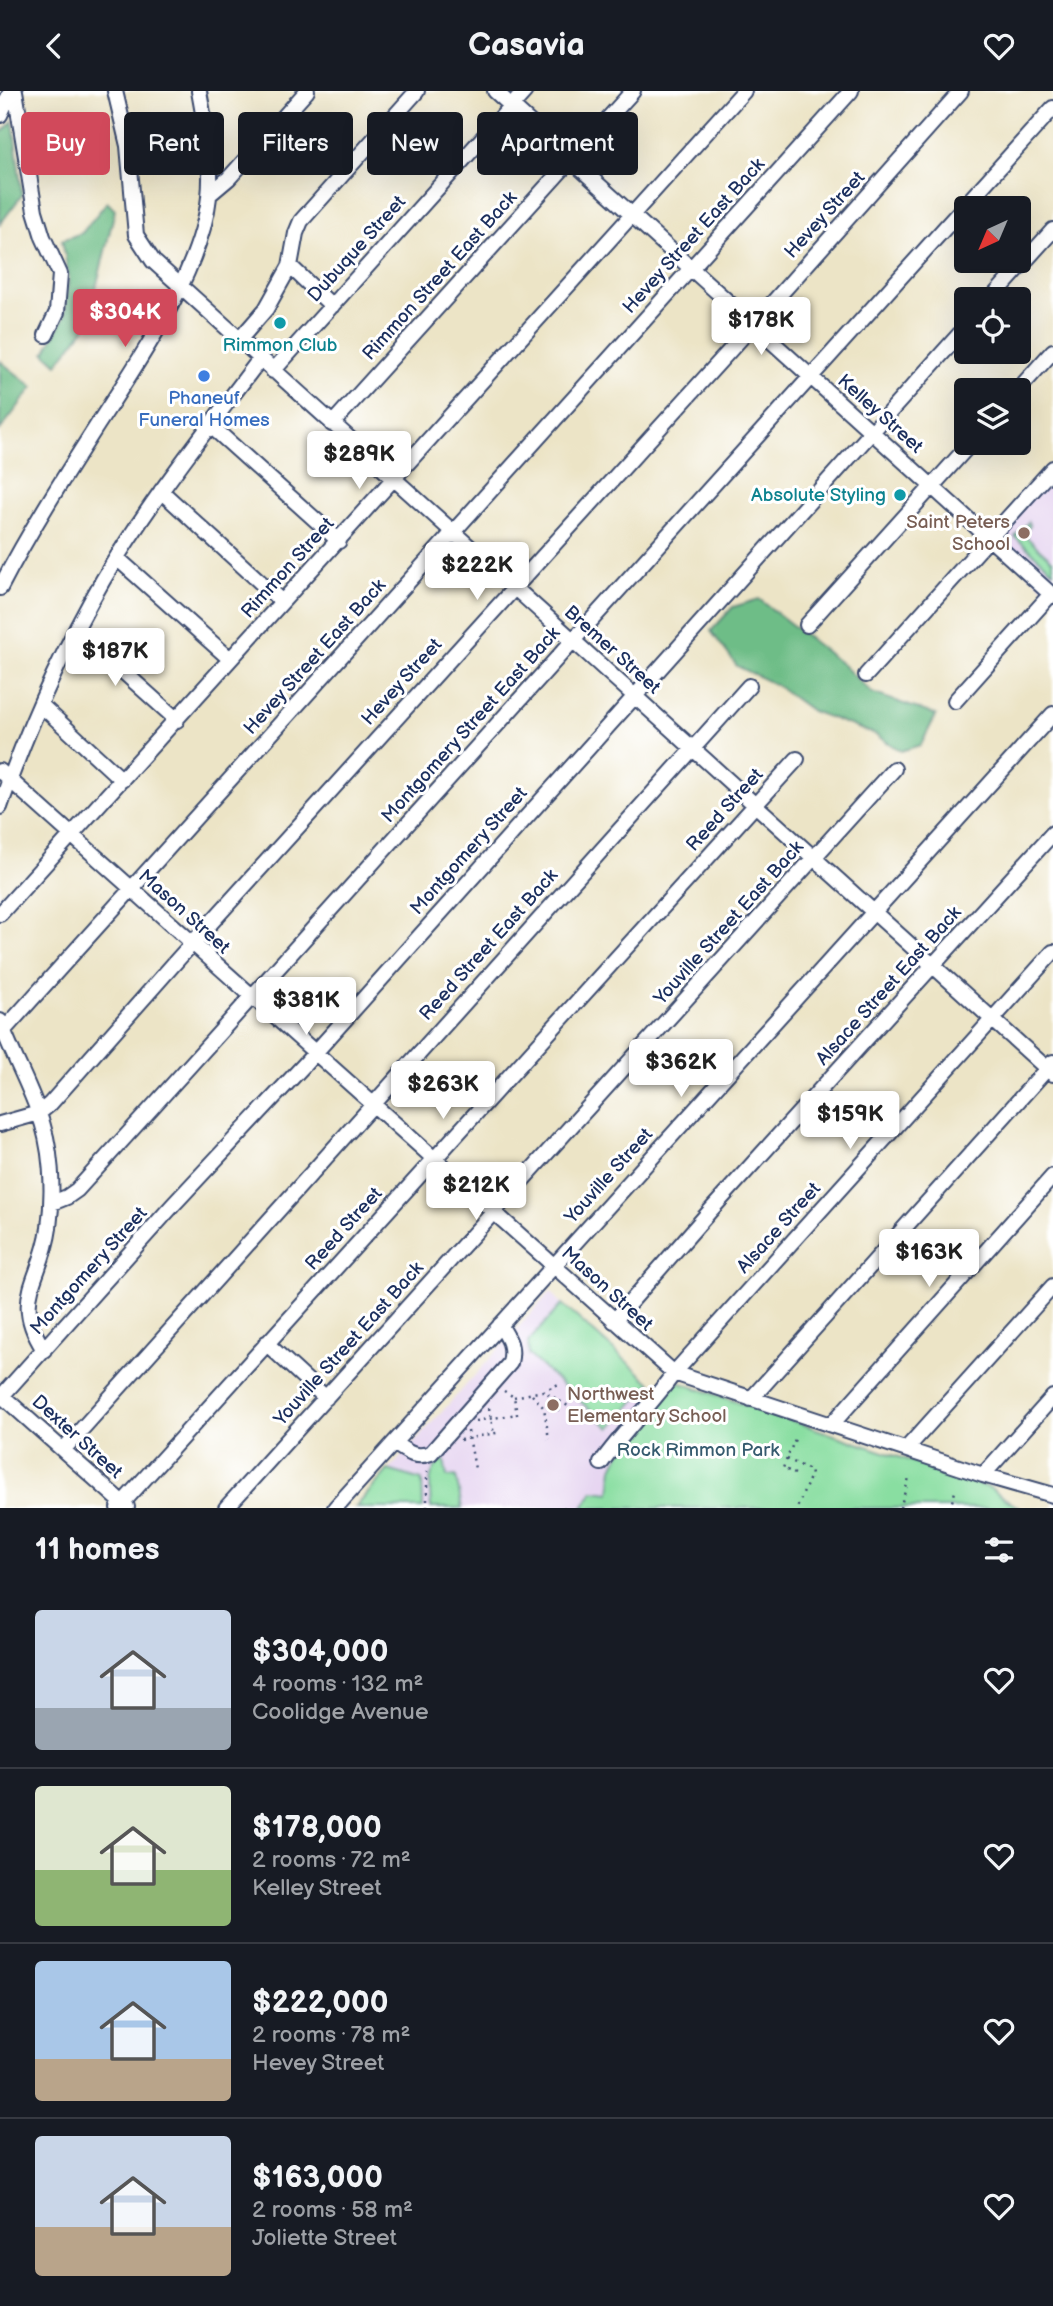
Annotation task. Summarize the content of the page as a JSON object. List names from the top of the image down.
{
  "streets": {
    "street": [
      "Hevey Street",
      "Hevey Street East Back",
      "Dubuque Street",
      "Rimmon Street East Back",
      "Kelley Street",
      "Rimmon Street",
      "Bremer Street",
      "Montgomery Street East Back",
      "Reed Street",
      "Montgomery Street",
      "Mason Street",
      "Youville Street East Back",
      "Reed Street East Back",
      "Alsace Street East Back",
      "Youville Street",
      "Alsace Street",
      "Dexter Street"
    ]
  },
  "crossings": [
    ["Hevey Street", "Kelley Street"],
    ["Hevey Street", "Bremer Street"],
    ["Hevey Street", "Mason Street"],
    ["Hevey Street East Back", "Kelley Street"],
    ["Hevey Street East Back", "Bremer Street"],
    ["Hevey Street East Back", "Mason Street"],
    ["Dubuque Street", "Kelley Street"],
    ["Dubuque Street", "Bremer Street"],
    ["Rimmon Street East Back", "Bremer Street"],
    ["Kelley Street", "Rimmon Street"],
    ["Kelley Street", "Montgomery Street East Back"],
    ["Kelley Street", "Montgomery Street"],
    ["Rimmon Street", "Bremer Street"],
    ["Rimmon Street", "Mason Street"],
    ["Bremer Street", "Montgomery Street East Back"],
    ["Bremer Street", "Reed Street"],
    ["Bremer Street", "Montgomery Street"],
    ["Bremer Street", "Youville Street East Back"],
    ["Bremer Street", "Reed Street East Back"],
    ["Bremer Street", "Alsace Street East Back"],
    ["Bremer Street", "Youville Street"],
    ["Bremer Street", "Alsace Street"],
    ["Montgomery Street East Back", "Mason Street"],
    ["Reed Street", "Mason Street"],
    ["Reed Street", "Dexter Street"],
    ["Montgomery Street", "Mason Street"],
    ["Montgomery Street", "Dexter Street"],
    ["Mason Street", "Youville Street East Back"],
    ["Mason Street", "Reed Street East Back"],
    ["Mason Street", "Alsace Street East Back"],
    ["Mason Street", "Youville Street"],
    ["Mason Street", "Alsace Street"],
    ["Reed Street East Back", "Dexter Street"]
  ],
  "parks": ["Rock Rimmon Park"],
  "places": [
    "Rimmon Club",
    "Phaneuf Funeral Homes",
    "Absolute Styling",
    "Saint Peters School",
    "Northwest Elementary School"
  ],
  "north": "bottom left",
  "page": {
    "header": "Casavia",
    "chip": [
      "Buy",
      "Rent",
      "Filters",
      "New",
      "Apartment"
    ],
    "price": [
      "$304K",
      "$178K",
      "$289K",
      "$222K",
      "$187K",
      "$381K",
      "$362K",
      "$263K",
      "$159K",
      "$212K",
      "$163K"
    ],
    "heading": "11 homes",
    "list": [
      {
        "name": "$304,000",
        "note": "4 rooms · 132 m² · Coolidge Avenue"
      },
      {
        "name": "$178,000",
        "note": "2 rooms · 72 m² · Kelley Street"
      },
      {
        "name": "$222,000",
        "note": "2 rooms · 78 m² · Hevey Street"
      },
      {
        "name": "$163,000",
        "note": "2 rooms · 58 m² · Joliette Street"
      }
    ]
  }
}
